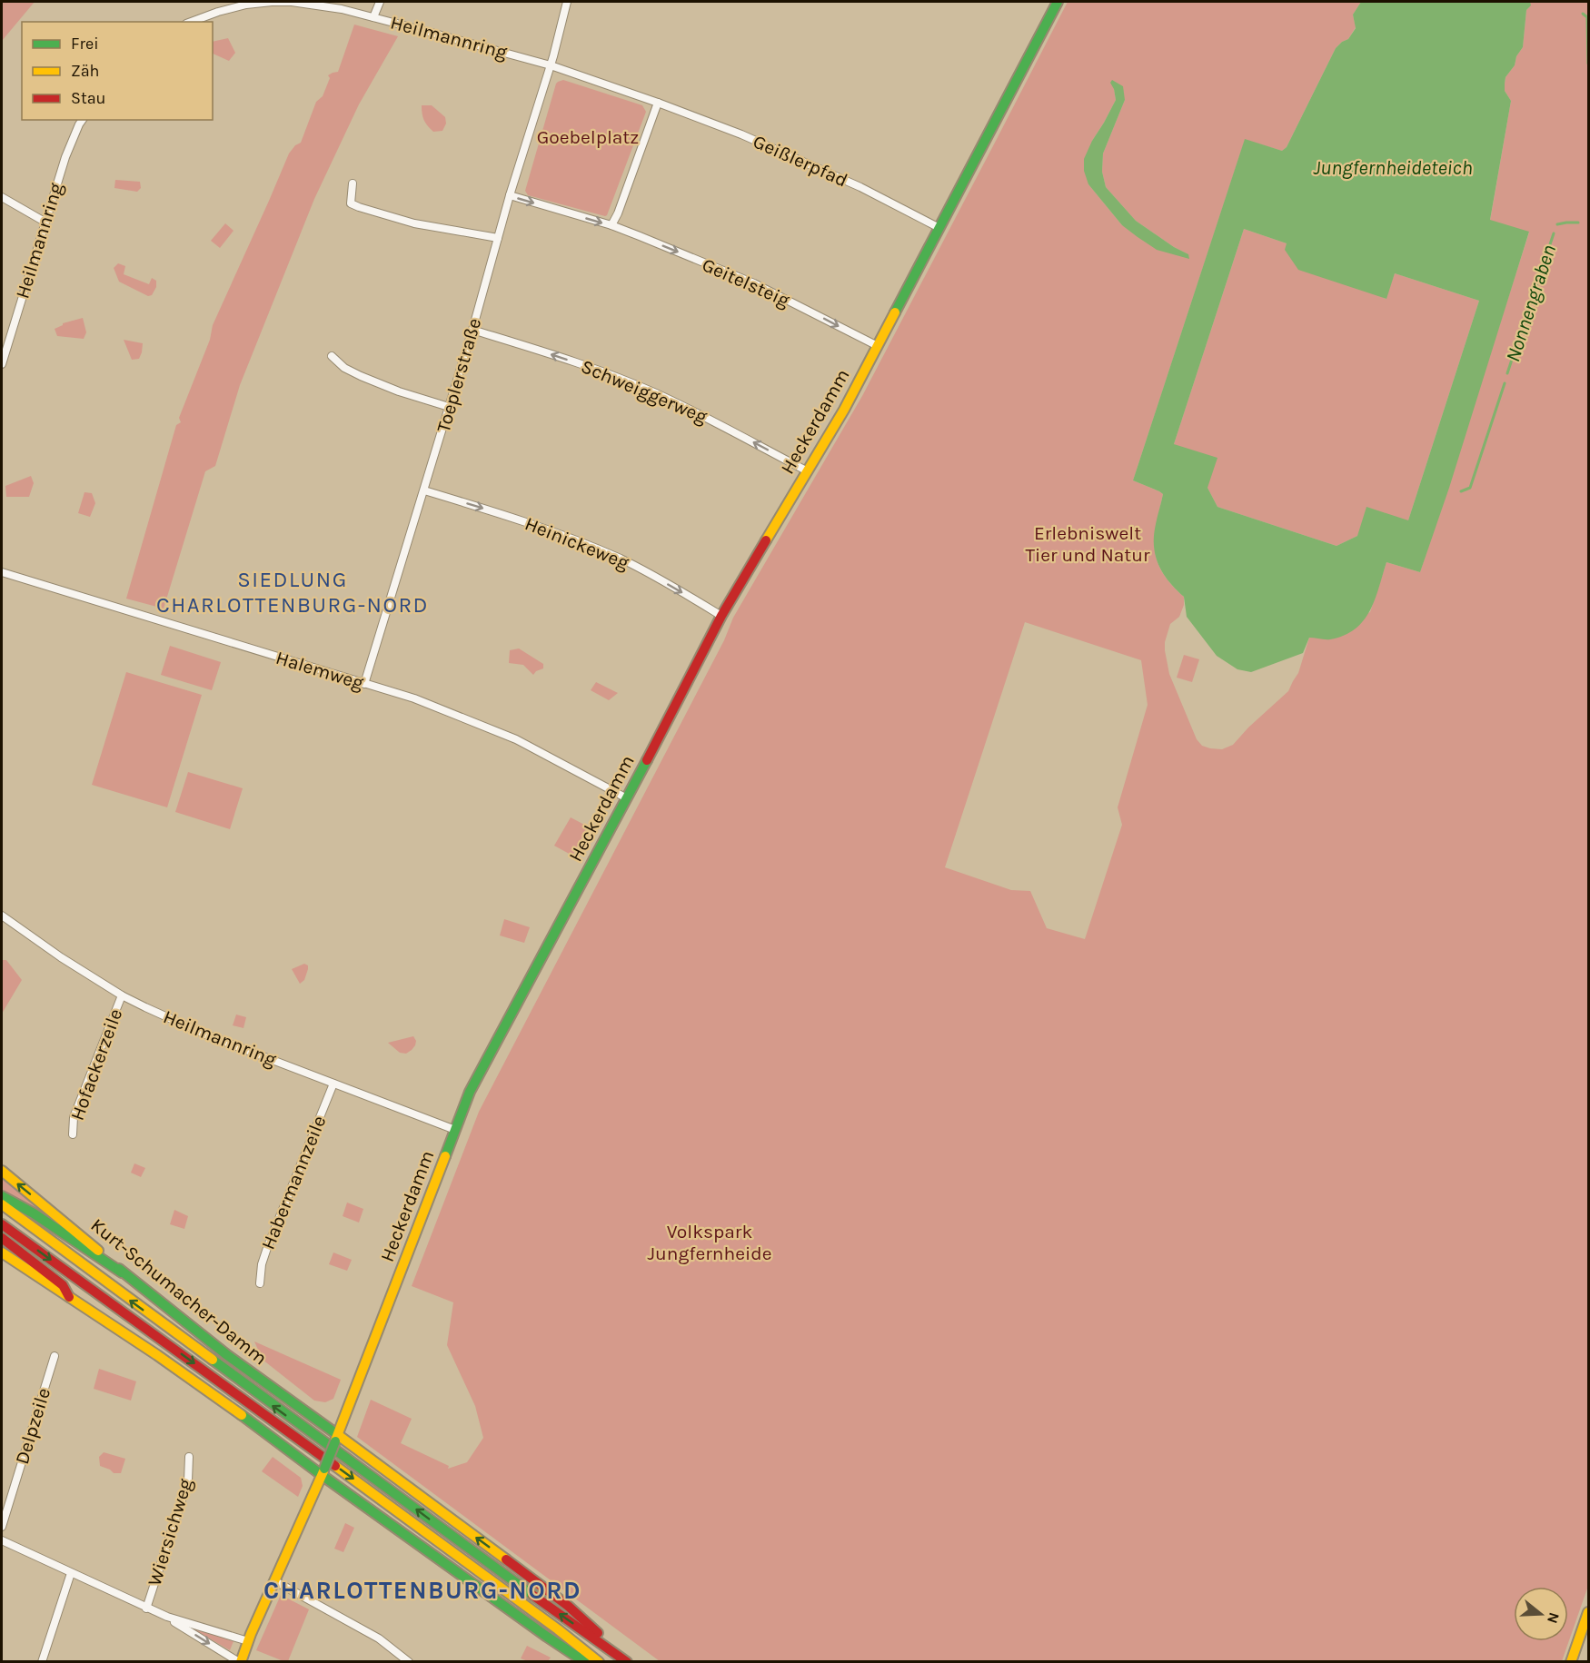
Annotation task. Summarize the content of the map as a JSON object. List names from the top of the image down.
{
  "streets": {
    "main road": ["Heckerdamm", "Kurt-Schumacher-Damm"],
    "street": [
      "Heilmannring",
      "Geißlerpfad",
      "Geitelsteig",
      "Toeplerstraße",
      "Schweiggerweg",
      "Heinickeweg",
      "Halemweg",
      "Hofackerzeile",
      "Habermannzeile",
      "Delpzeile",
      "Wiersichweg"
    ]
  },
  "crossings": [
    ["Heilmannring", "Toeplerstraße"],
    ["Heilmannring", "Heckerdamm"],
    ["Heilmannring", "Hofackerzeile"],
    ["Heilmannring", "Habermannzeile"],
    ["Geißlerpfad", "Heckerdamm"],
    ["Geitelsteig", "Heckerdamm"],
    ["Toeplerstraße", "Schweiggerweg"],
    ["Toeplerstraße", "Heinickeweg"],
    ["Toeplerstraße", "Halemweg"],
    ["Schweiggerweg", "Heckerdamm"],
    ["Heckerdamm", "Heinickeweg"],
    ["Heckerdamm", "Halemweg"],
    ["Heckerdamm", "Kurt-Schumacher-Damm"]
  ],
  "one_way": ["Geitelsteig", "Schweiggerweg", "Heinickeweg"],
  "districts": ["SIEDLUNG CHARLOTTENBURG-NORD", "CHARLOTTENBURG-NORD"],
  "water": ["Jungfernheideteich", "Nonnengraben"],
  "parks": ["Goebelplatz", "Erlebniswelt Tier und Natur", "Volkspark Jungfernheide"],
  "legend": ["Frei", "Zäh", "Stau"],
  "north": "right"
}
